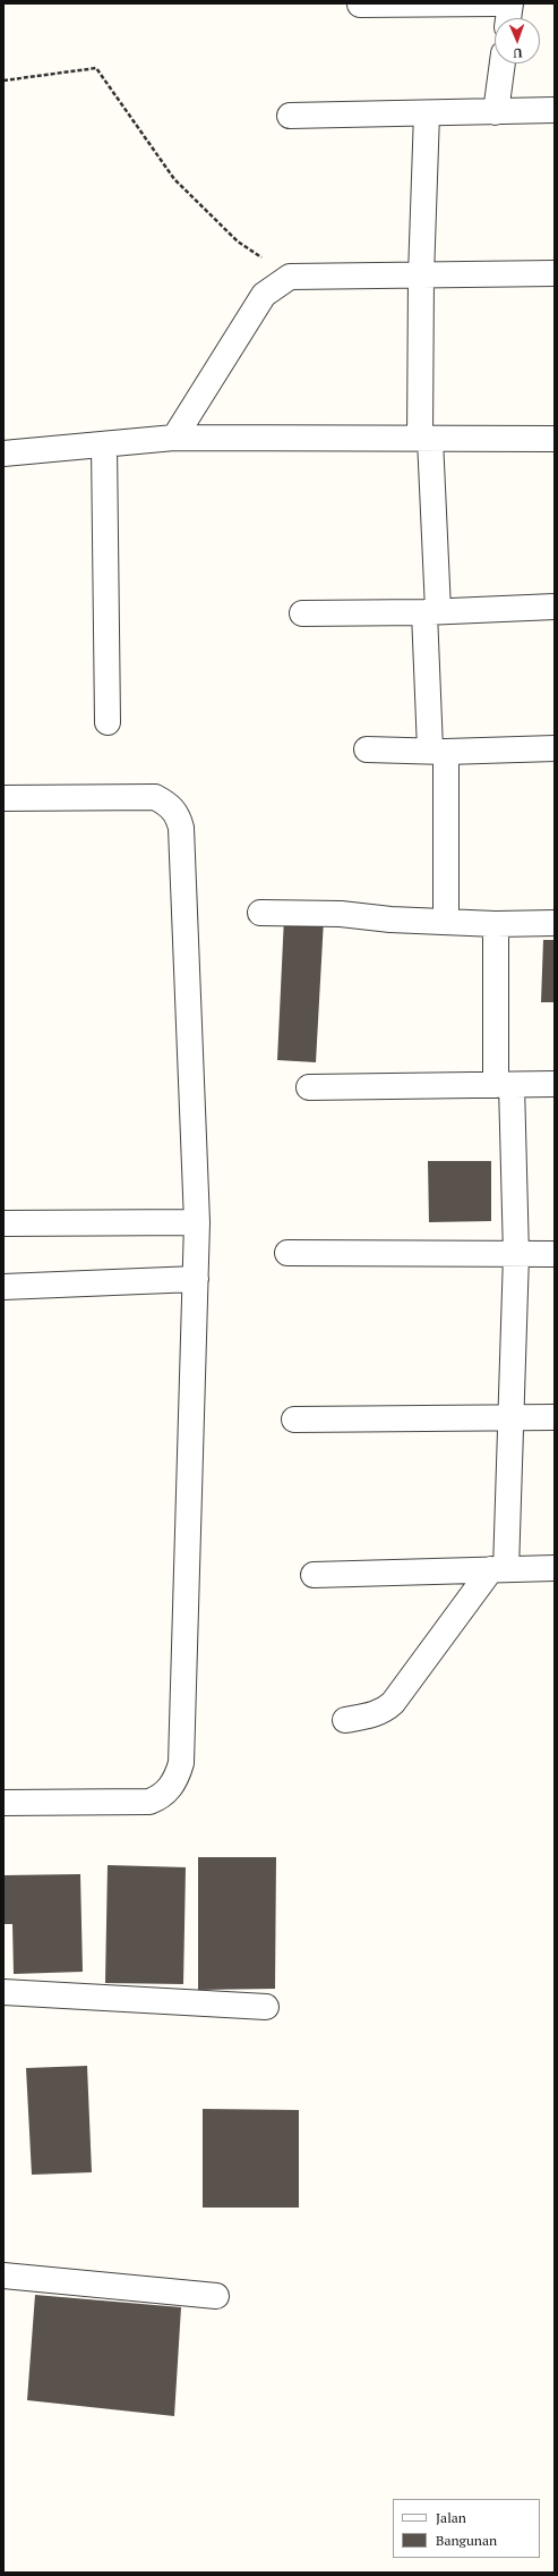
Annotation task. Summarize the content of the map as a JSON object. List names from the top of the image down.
{
  "legend": ["Jalan", "Bangunan"],
  "north": "bottom"
}
